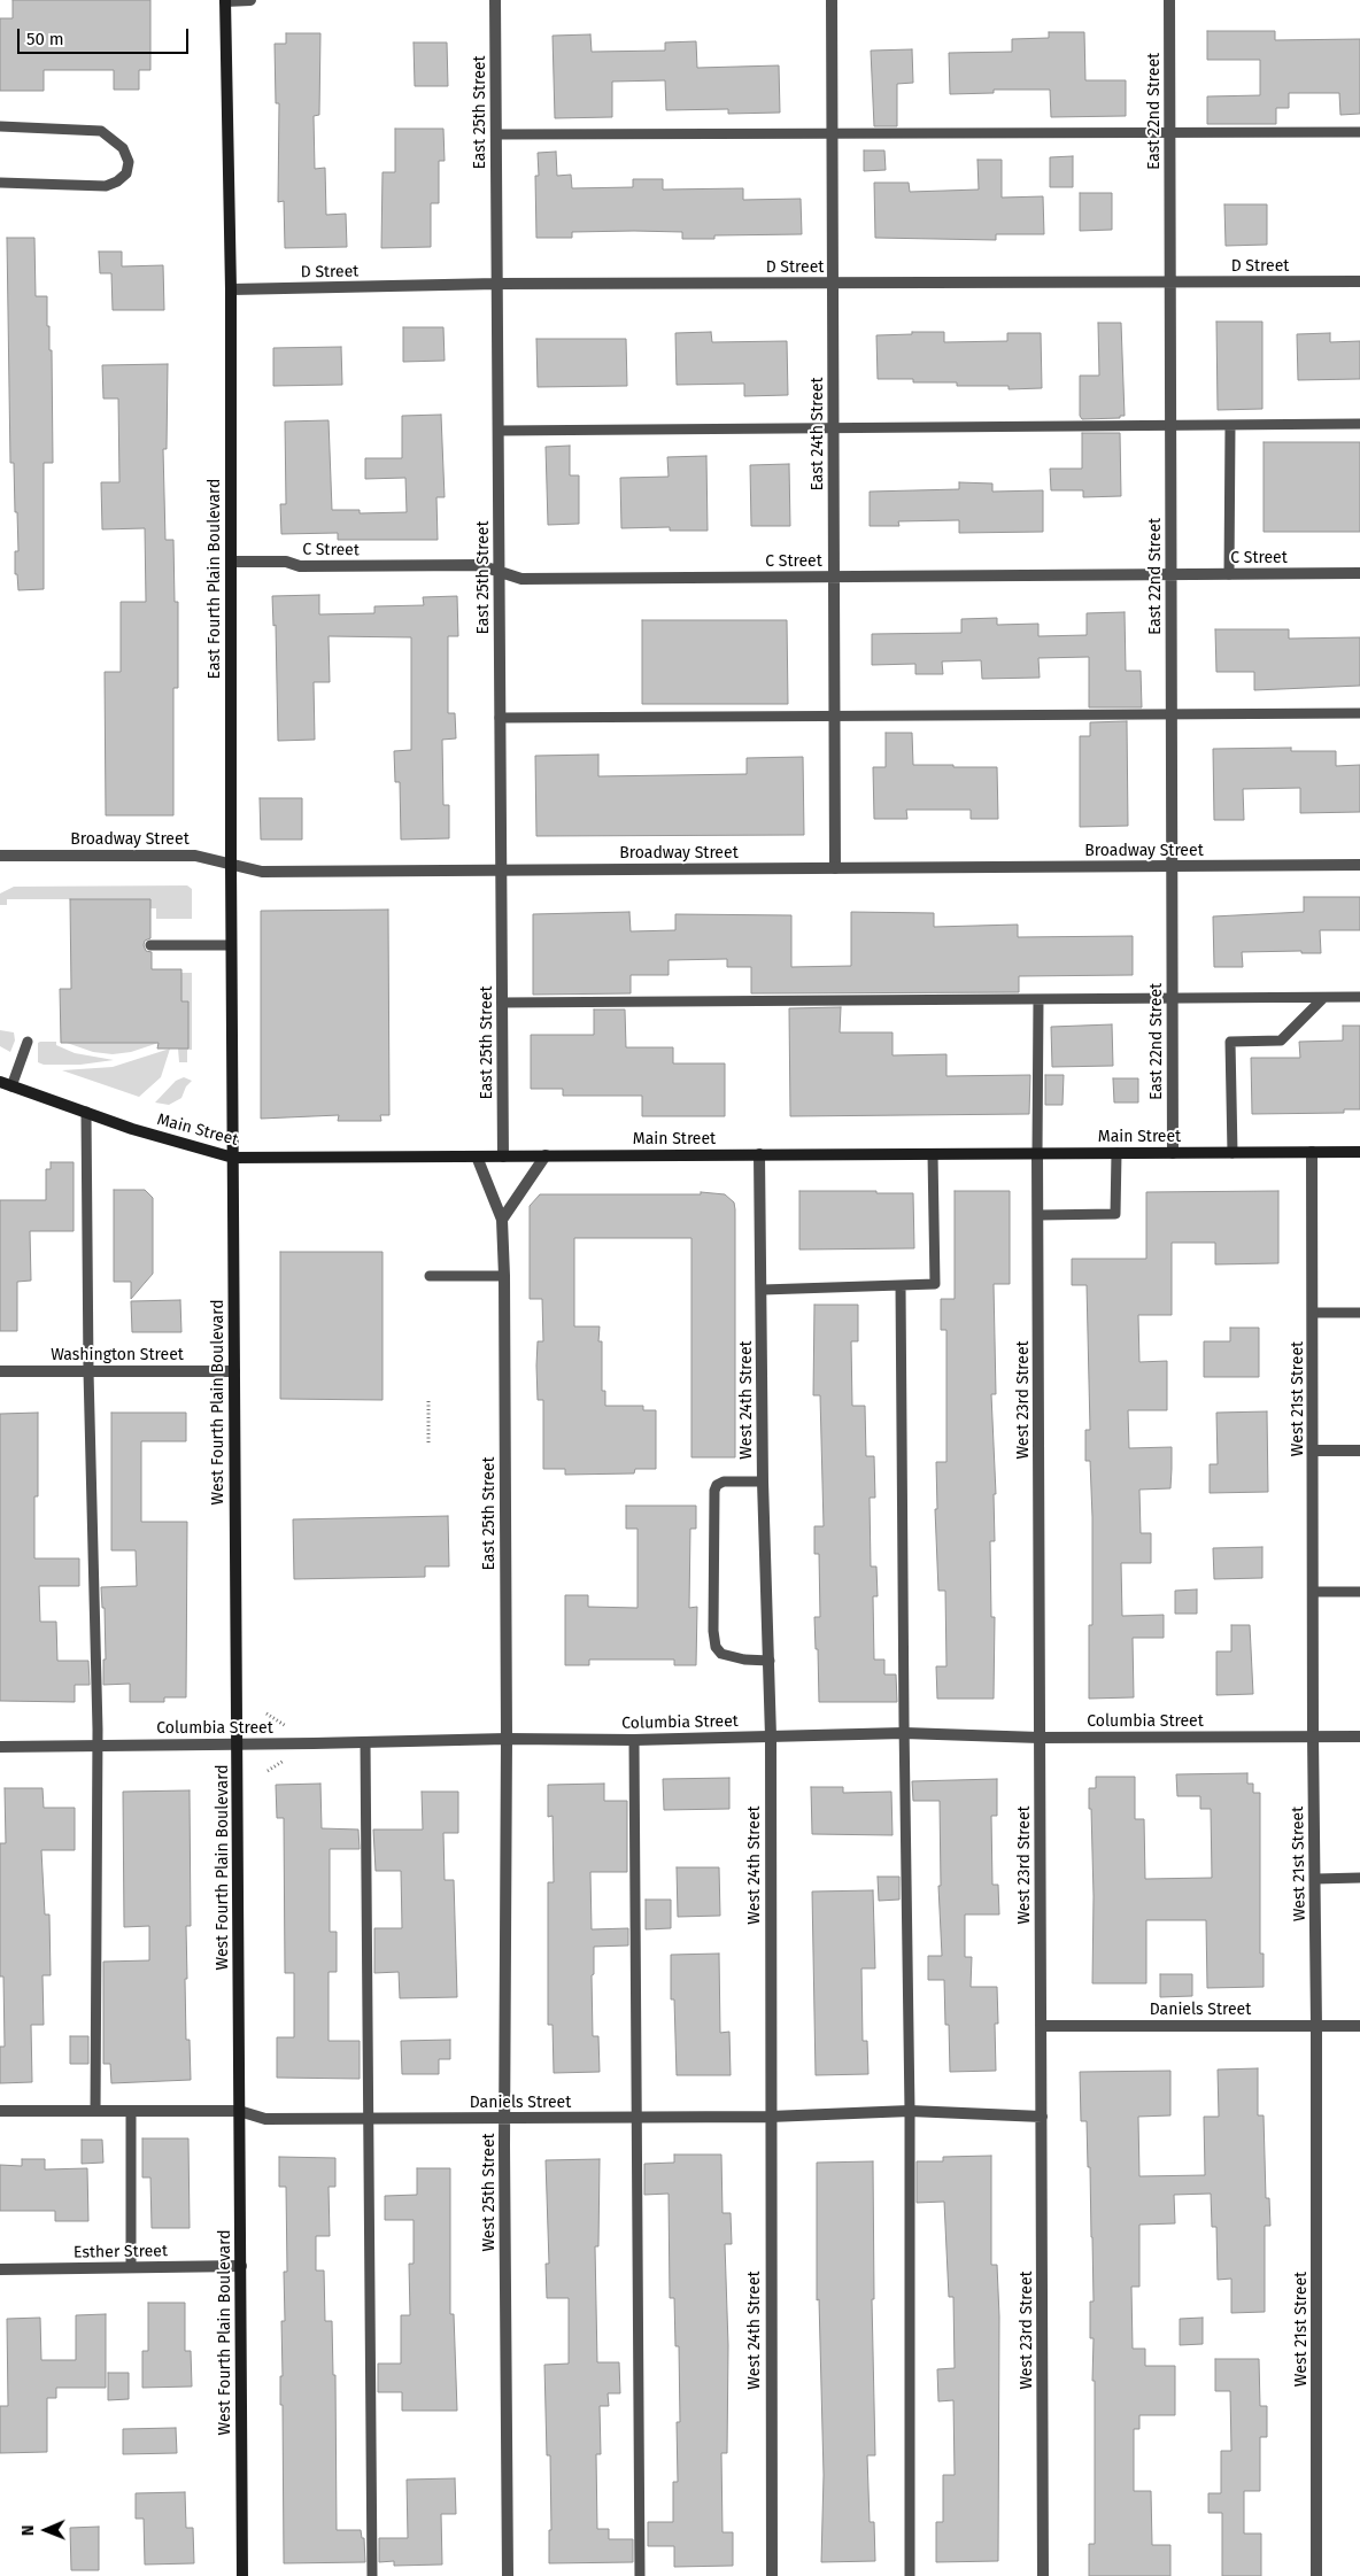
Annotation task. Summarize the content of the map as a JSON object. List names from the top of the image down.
{
  "streets": {
    "main road": ["East Fourth Plain Boulevard", "Main Street", "West Fourth Plain Boulevard"],
    "street": [
      "East 22nd Street",
      "East 25th Street",
      "D Street",
      "East 24th Street",
      "C Street",
      "Broadway Street",
      "Washington Street",
      "West 21st Street",
      "West 24th Street",
      "West 23rd Street",
      "Columbia Street",
      "Daniels Street",
      "West 25th Street",
      "Esther Street"
    ]
  },
  "crossings": [
    ["East 22nd Street", "D Street"],
    ["East 22nd Street", "C Street"],
    ["East 22nd Street", "Broadway Street"],
    ["East 22nd Street", "Main Street"],
    ["East 25th Street", "D Street"],
    ["East 25th Street", "C Street"],
    ["East 25th Street", "Broadway Street"],
    ["East 25th Street", "Main Street"],
    ["East 25th Street", "Columbia Street"],
    ["East 25th Street", "West 25th Street"],
    ["D Street", "East 24th Street"],
    ["D Street", "East Fourth Plain Boulevard"],
    ["East 24th Street", "C Street"],
    ["East 24th Street", "Broadway Street"],
    ["C Street", "East Fourth Plain Boulevard"],
    ["East Fourth Plain Boulevard", "Broadway Street"],
    ["East Fourth Plain Boulevard", "Main Street"],
    ["East Fourth Plain Boulevard", "West Fourth Plain Boulevard"],
    ["Main Street", "West 21st Street"],
    ["Main Street", "West 24th Street"],
    ["Main Street", "West 23rd Street"],
    ["Main Street", "West Fourth Plain Boulevard"],
    ["Washington Street", "West Fourth Plain Boulevard"],
    ["West 21st Street", "Columbia Street"],
    ["West 21st Street", "Daniels Street"],
    ["West 24th Street", "Columbia Street"],
    ["West 24th Street", "Daniels Street"],
    ["West 23rd Street", "Columbia Street"],
    ["West 23rd Street", "Daniels Street"],
    ["West Fourth Plain Boulevard", "Columbia Street"],
    ["West Fourth Plain Boulevard", "Daniels Street"],
    ["West Fourth Plain Boulevard", "Esther Street"],
    ["Columbia Street", "West 25th Street"],
    ["Daniels Street", "West 25th Street"]
  ],
  "scale_bar": "50 m",
  "north": "left"
}
